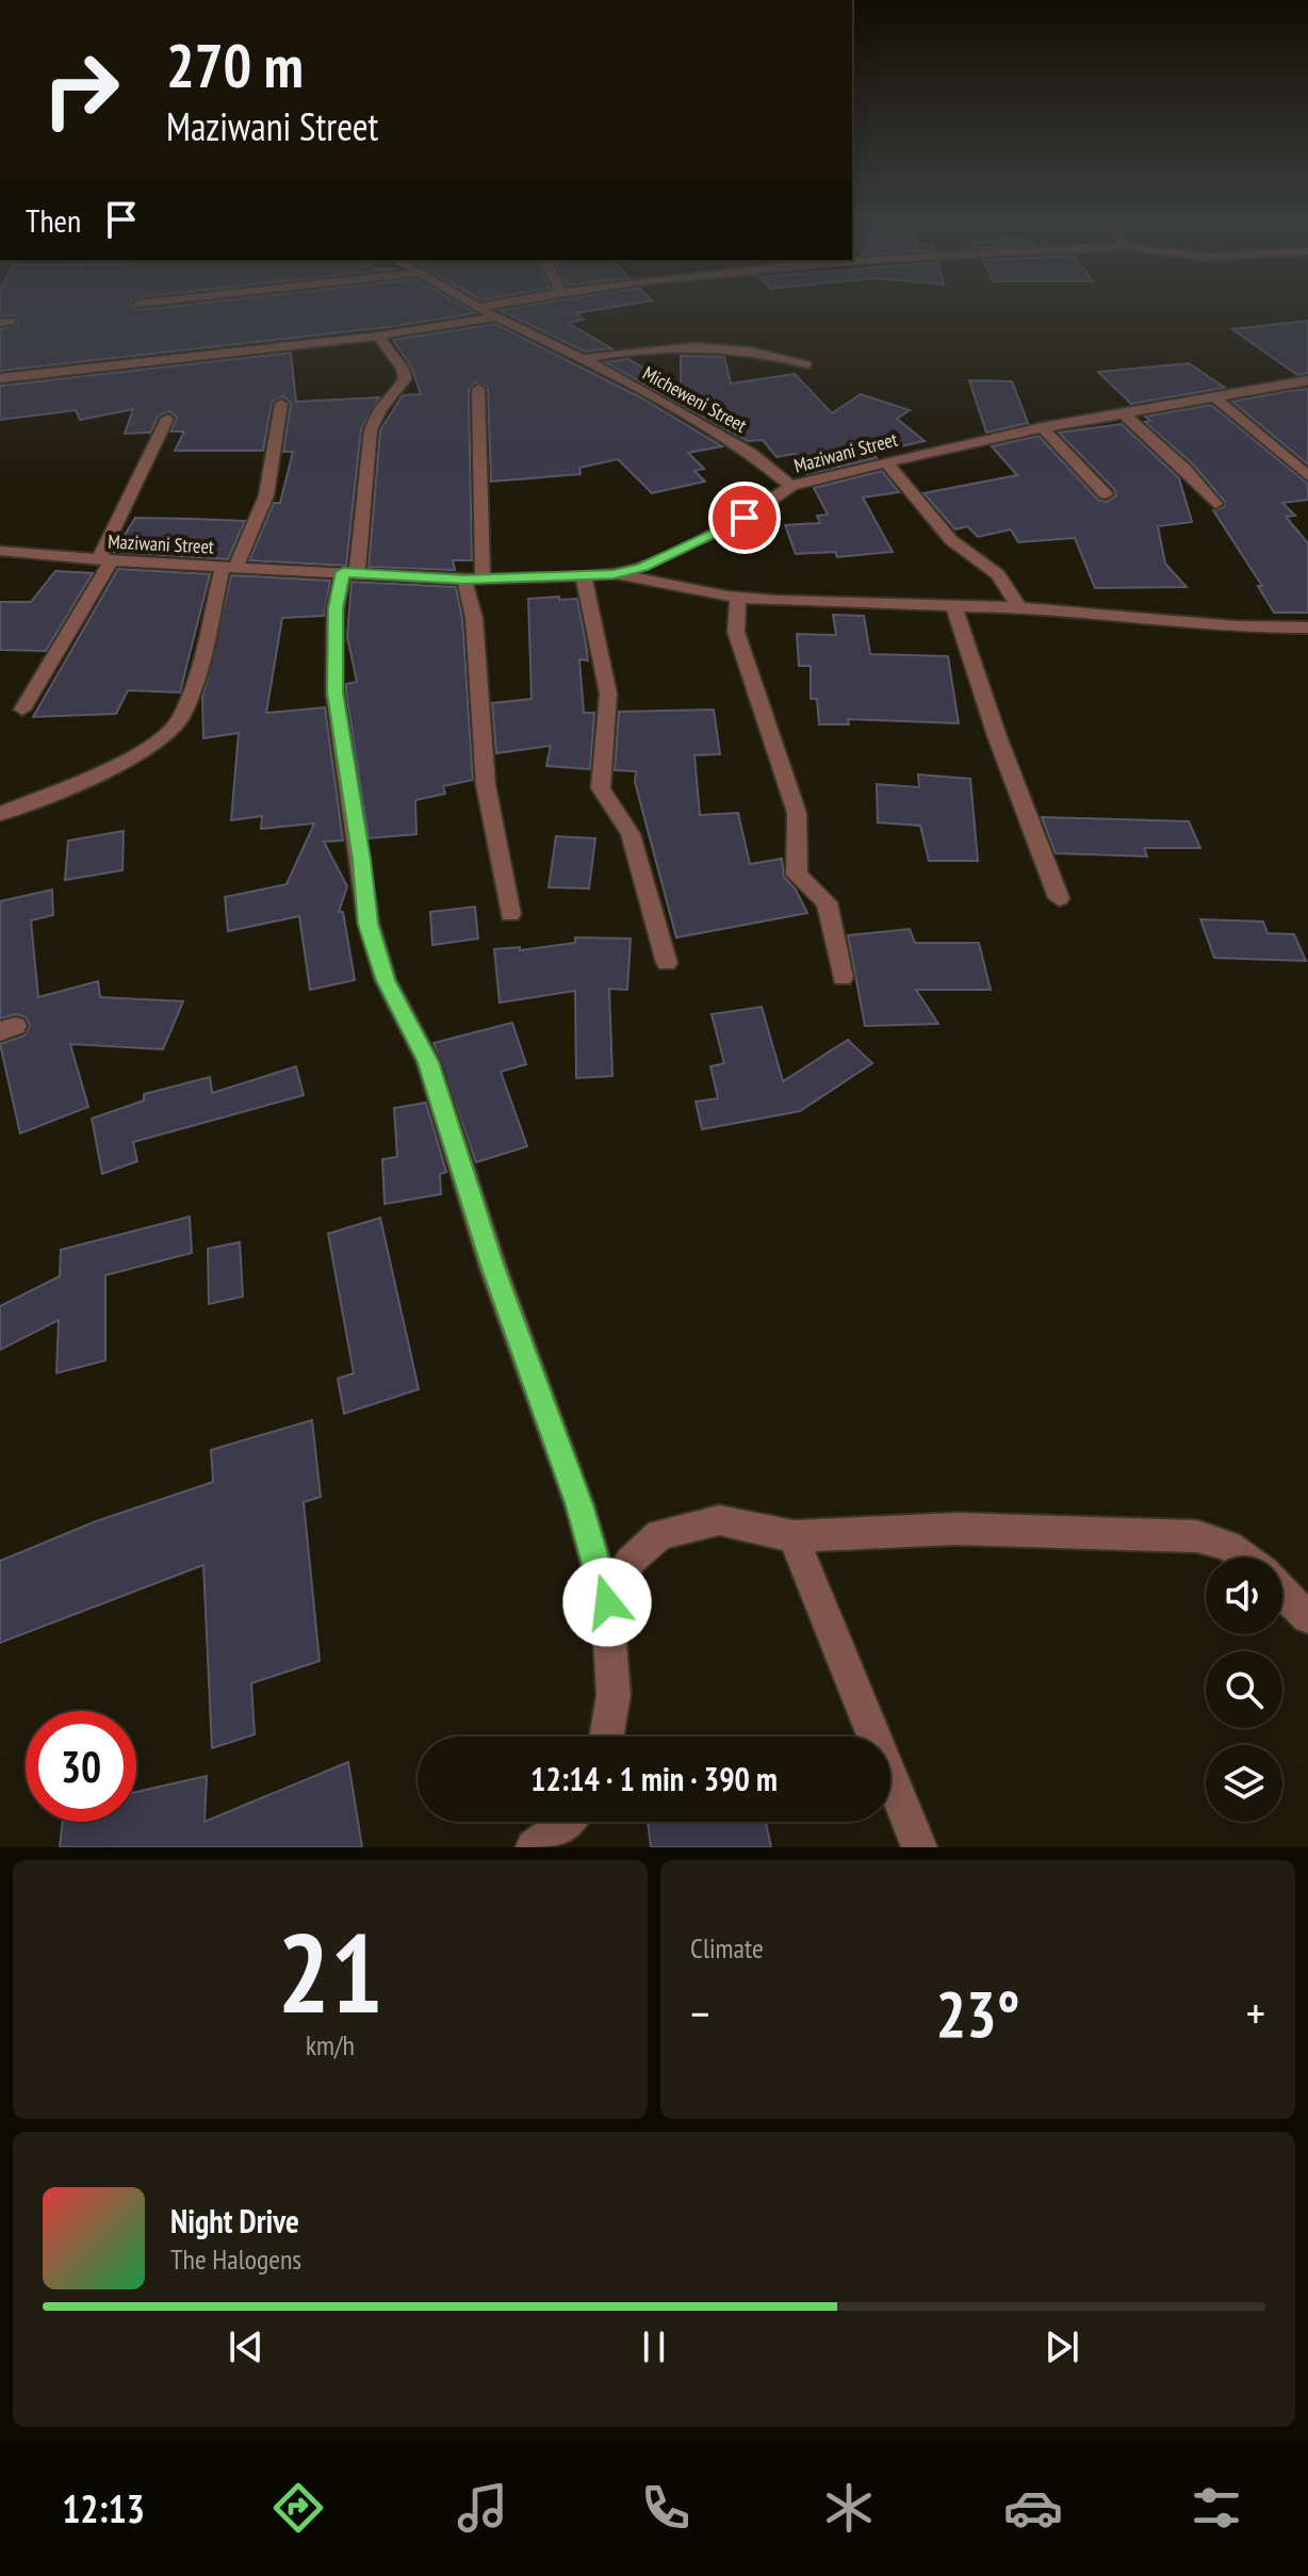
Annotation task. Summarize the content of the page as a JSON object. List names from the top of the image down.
{
  "streets": {
    "street": ["Micheweni Street", "Maziwani Street"]
  },
  "crossings": [
    ["Micheweni Street", "Maziwani Street"]
  ],
  "page": {
    "turn": ["270 m", "Maziwani Street"],
    "then": "Then",
    "limit": "30",
    "trip": "12:14 · 1 min · 390 m",
    "tile": [
      ["21", "km/h"],
      "Climate"
    ],
    "heat": ["−", "23°", "+"],
    "song": ["Night Drive", "The Halogens"],
    "tabs": "12:13"
  }
}
